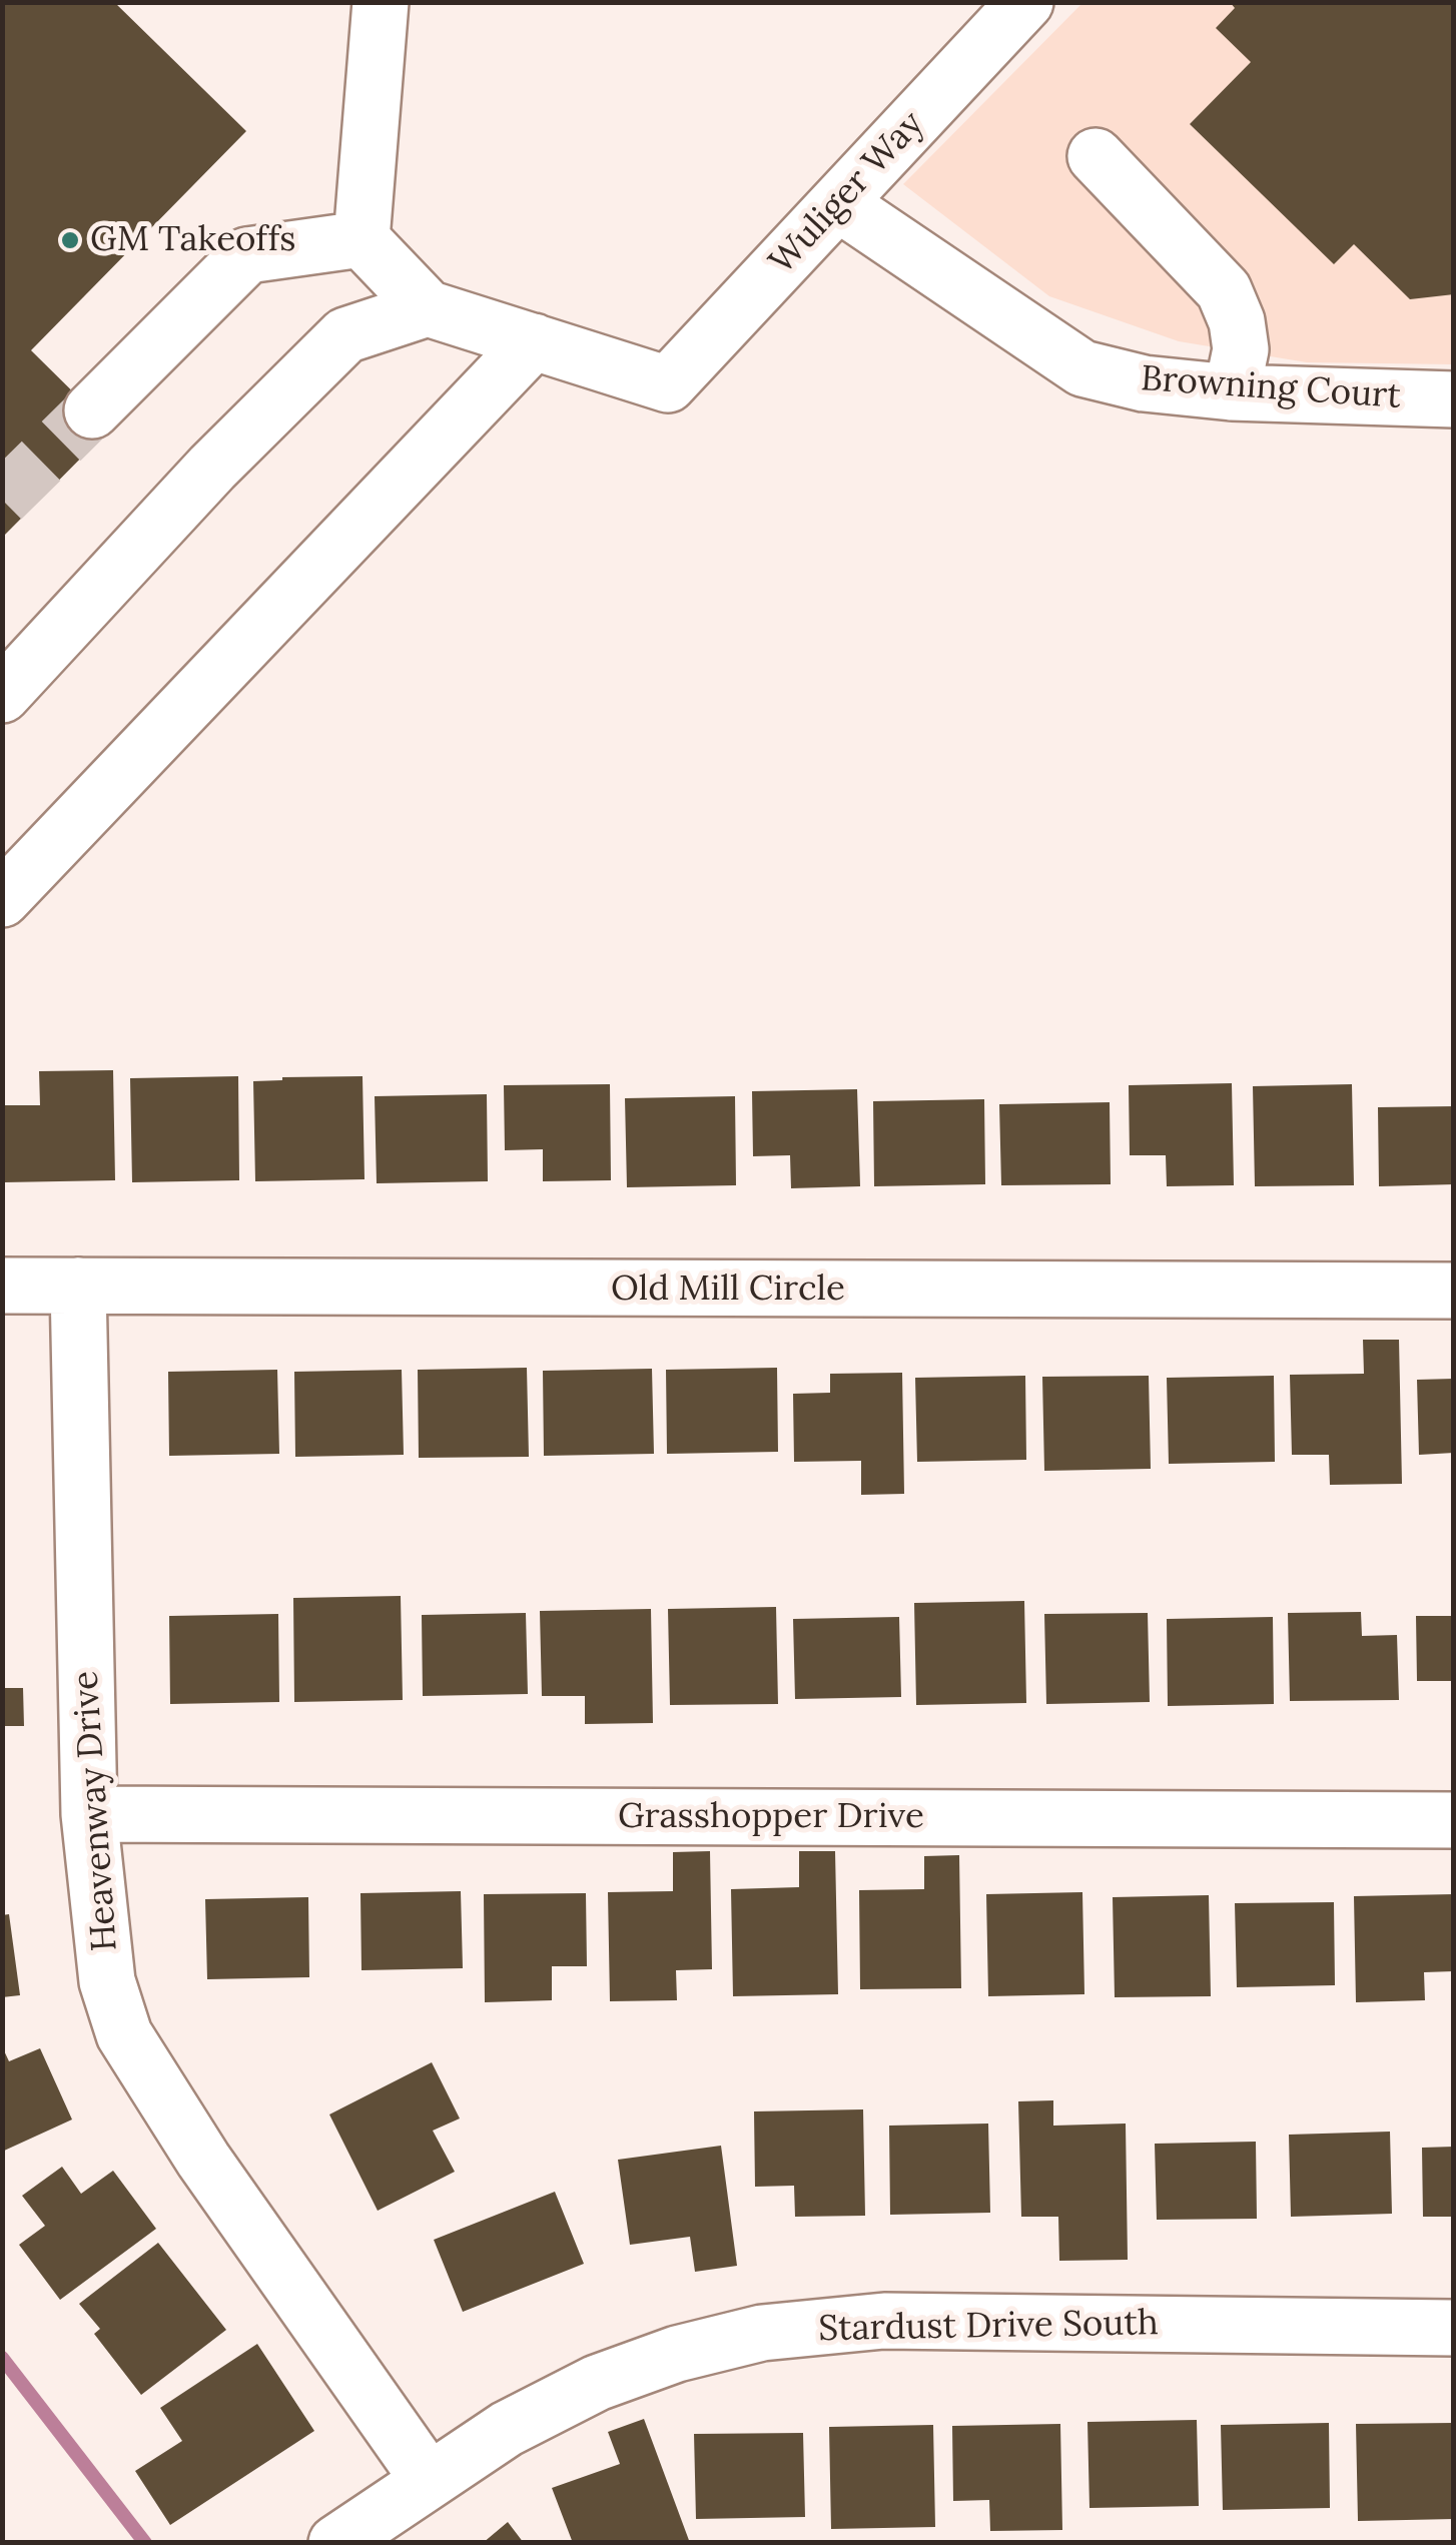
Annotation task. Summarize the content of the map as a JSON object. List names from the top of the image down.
{
  "streets": {
    "street": [
      "Wuliger Way",
      "Browning Court",
      "Old Mill Circle",
      "Heavenway Drive",
      "Grasshopper Drive",
      "Stardust Drive South"
    ]
  },
  "crossings": [
    ["Wuliger Way", "Browning Court"],
    ["Old Mill Circle", "Heavenway Drive"],
    ["Heavenway Drive", "Grasshopper Drive"],
    ["Heavenway Drive", "Stardust Drive South"]
  ],
  "places": ["GM Takeoffs"]
}
